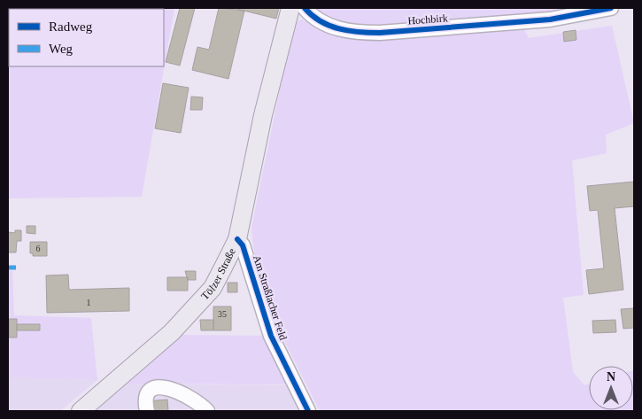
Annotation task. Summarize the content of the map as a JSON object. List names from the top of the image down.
{
  "streets": {
    "main road": ["Tölzer Straße"],
    "street": ["Hochbirk", "Am Straßlacher Feld"]
  },
  "crossings": [
    ["Tölzer Straße", "Am Straßlacher Feld"]
  ],
  "house_numbers": ["6", "1", "35"],
  "legend": ["Radweg", "Weg"],
  "north": "top"
}
